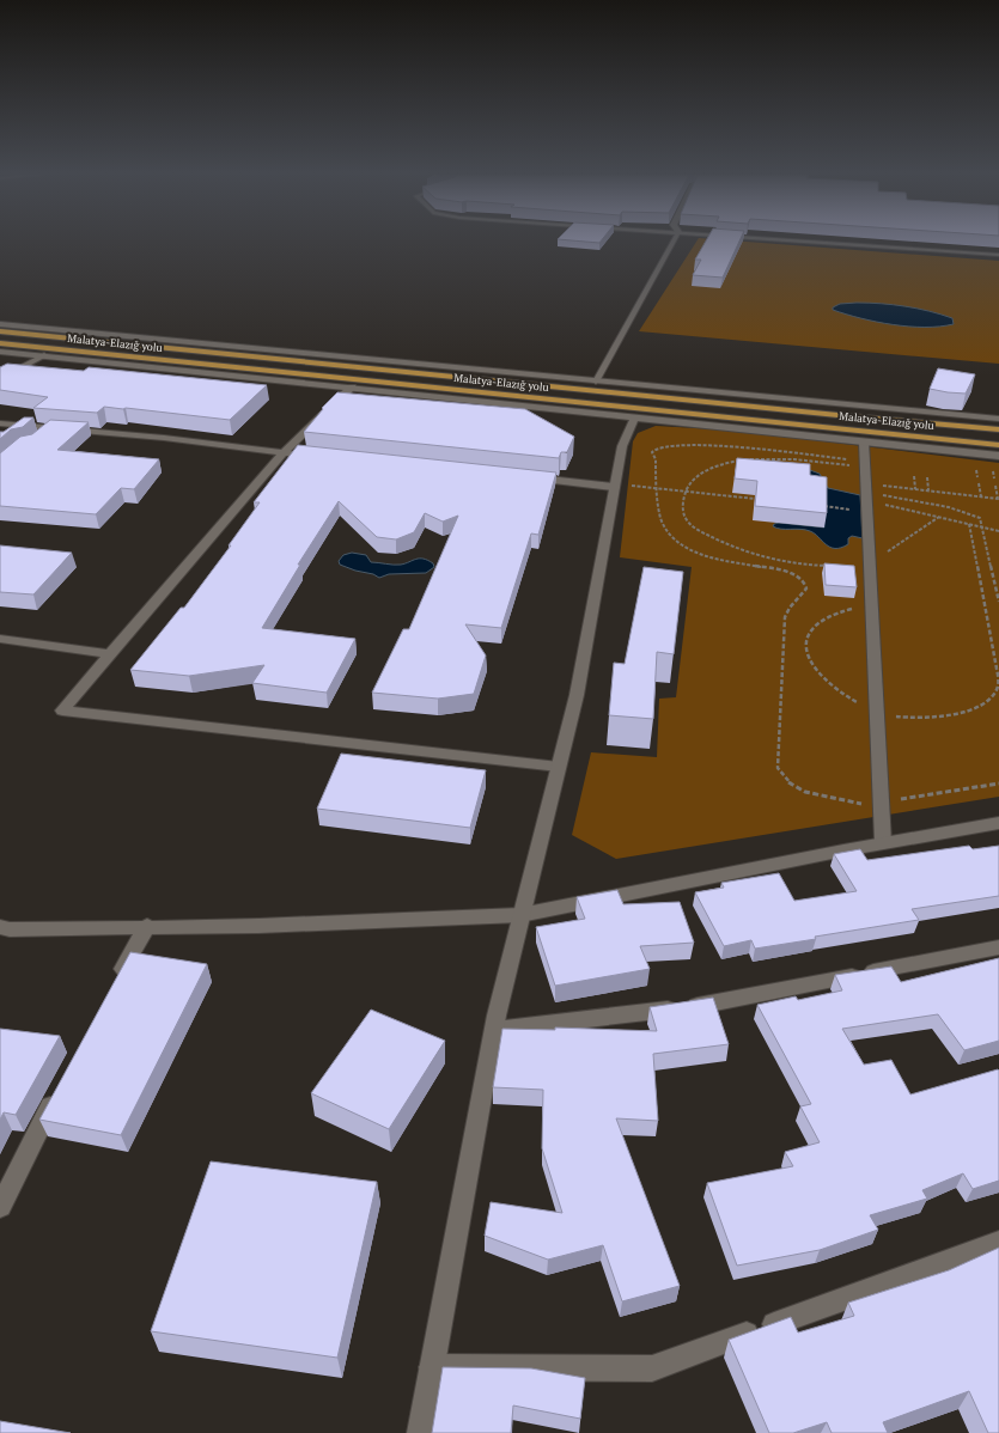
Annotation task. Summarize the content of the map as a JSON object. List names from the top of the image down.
{
  "streets": {
    "highway": ["Malatya-Elazığ yolu"]
  }
}
